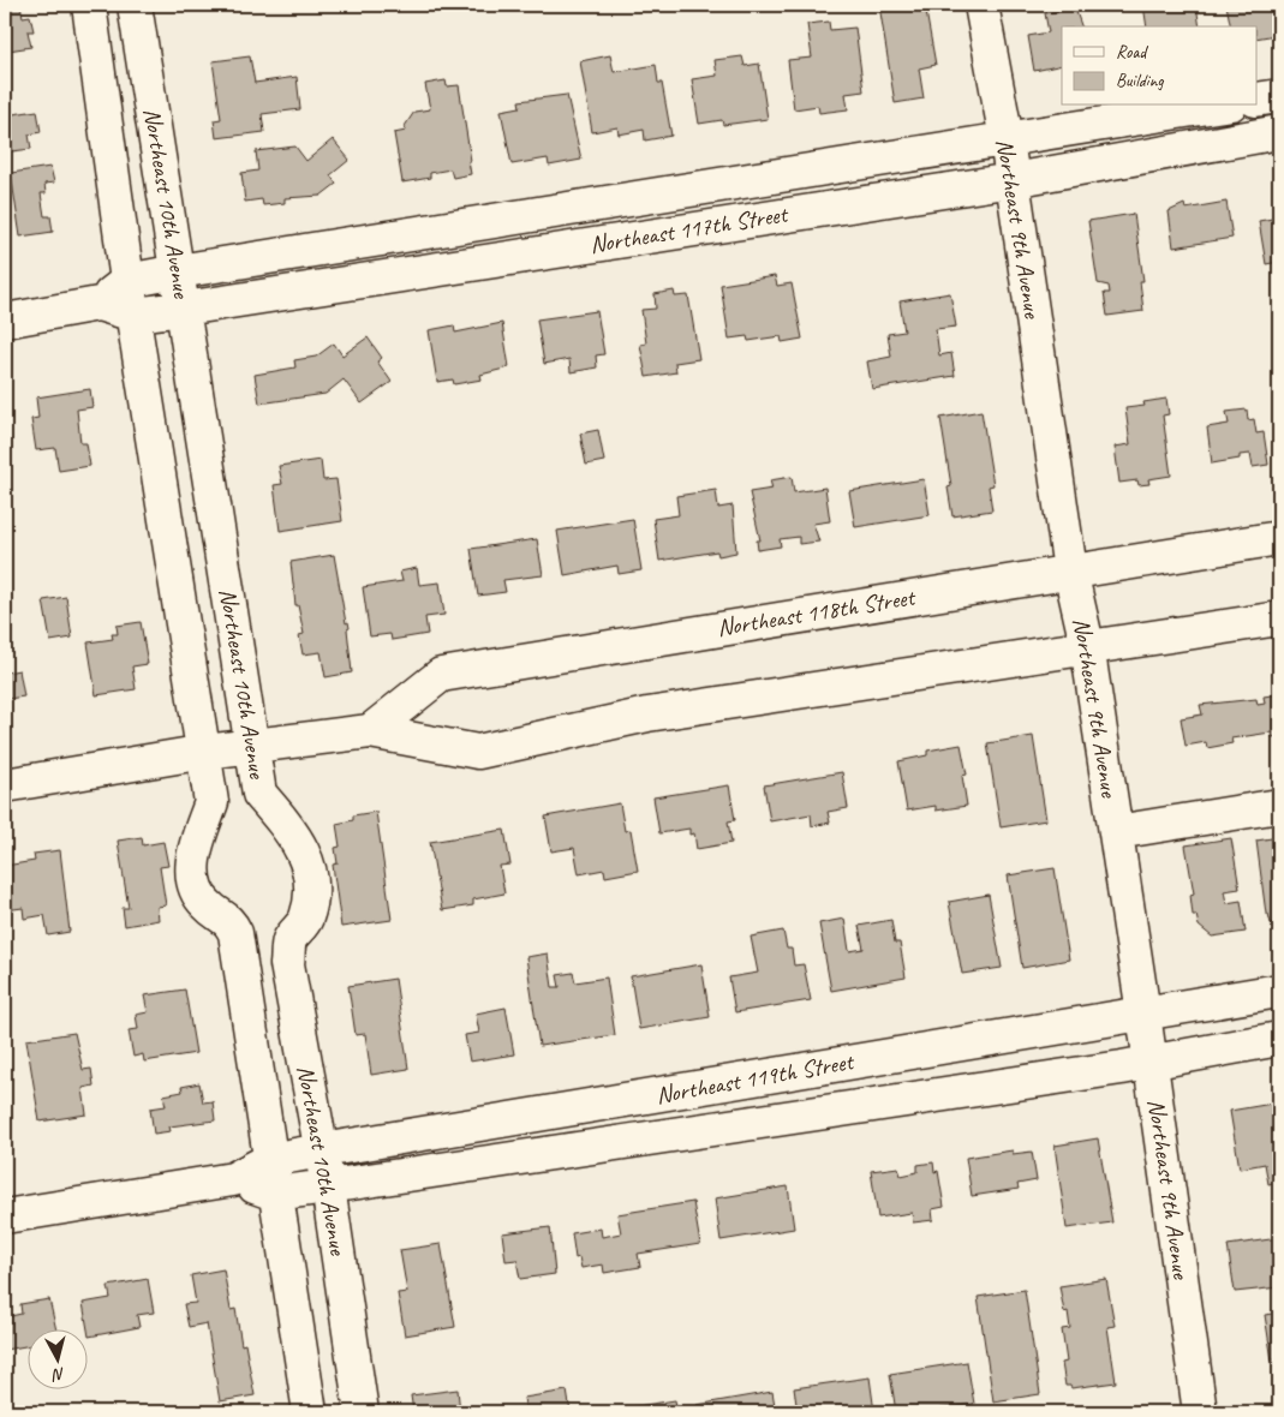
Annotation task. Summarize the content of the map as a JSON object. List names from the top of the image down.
{
  "streets": {
    "street": [
      "Northeast 10th Avenue",
      "Northeast 9th Avenue",
      "Northeast 117th Street",
      "Northeast 118th Street",
      "Northeast 119th Street"
    ]
  },
  "crossings": [
    ["Northeast 10th Avenue", "Northeast 117th Street"],
    ["Northeast 10th Avenue", "Northeast 119th Street"],
    ["Northeast 9th Avenue", "Northeast 117th Street"],
    ["Northeast 9th Avenue", "Northeast 118th Street"],
    ["Northeast 9th Avenue", "Northeast 119th Street"]
  ],
  "legend": ["Road", "Building"],
  "north": "bottom"
}
